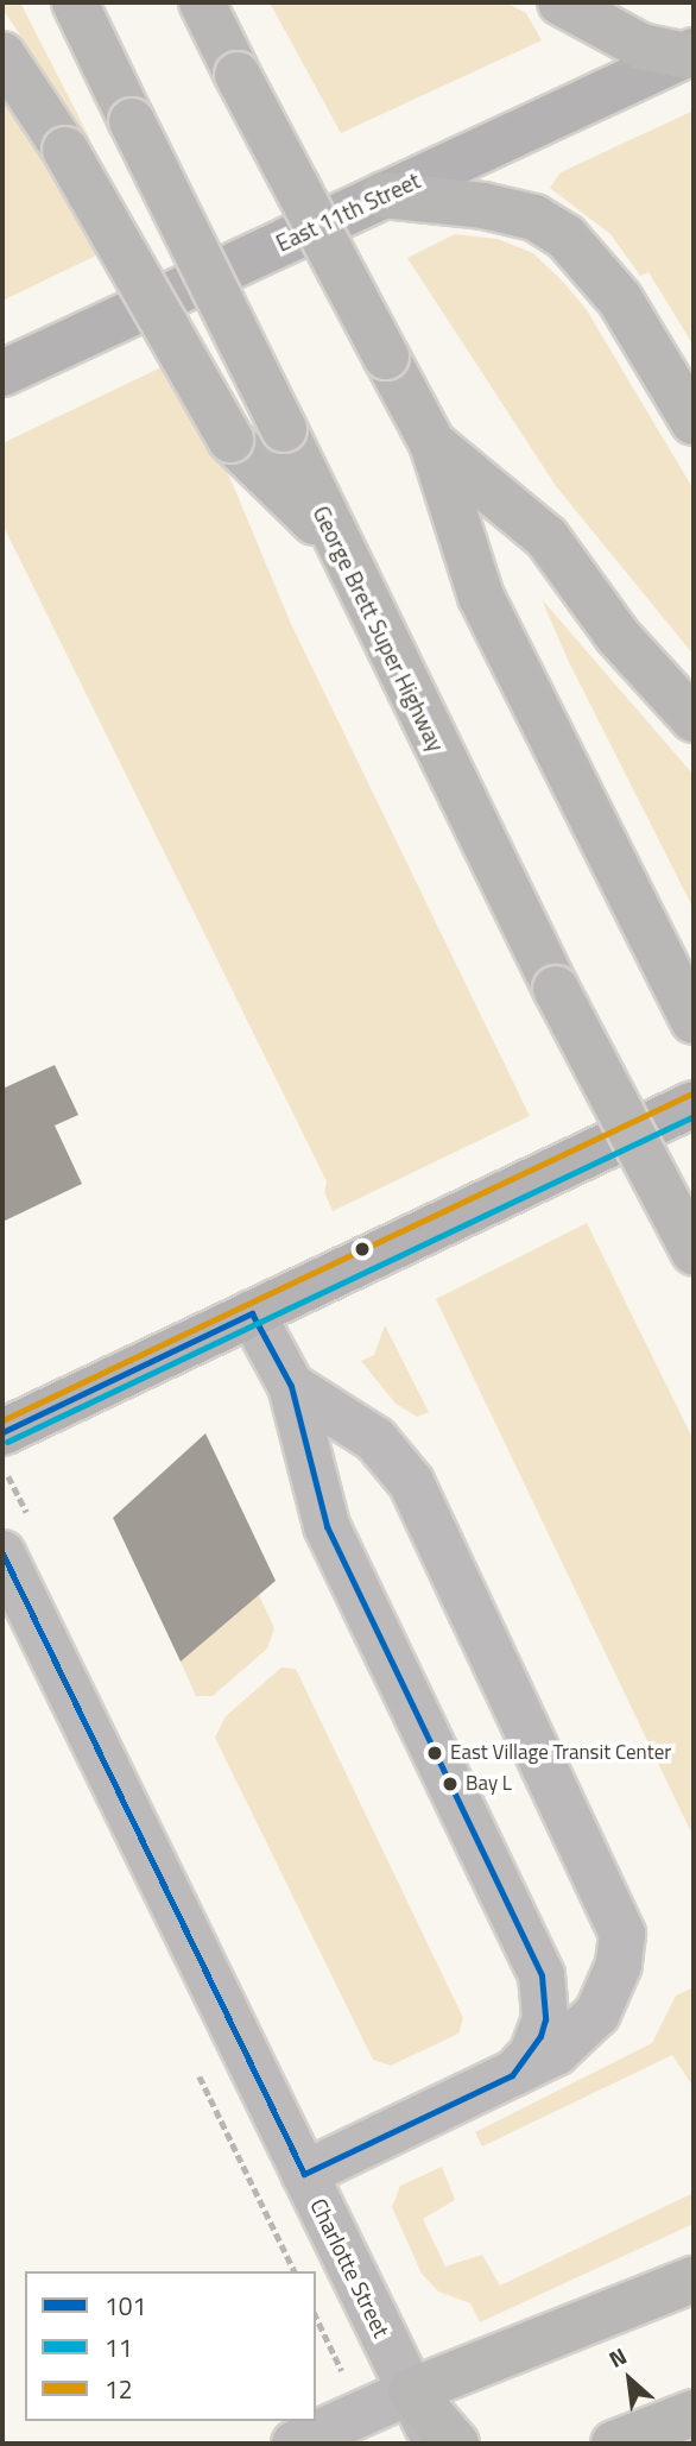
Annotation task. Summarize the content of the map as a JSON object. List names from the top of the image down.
{
  "streets": {
    "highway": ["George Brett Super Highway"],
    "main road": ["East 11th Street"],
    "street": ["Charlotte Street"]
  },
  "places": ["East Village Transit Center", "Bay L"],
  "lines": ["transit line 12", "transit line 11", "transit line 101"],
  "legend": ["101", "11", "12"],
  "north": "top left"
}
